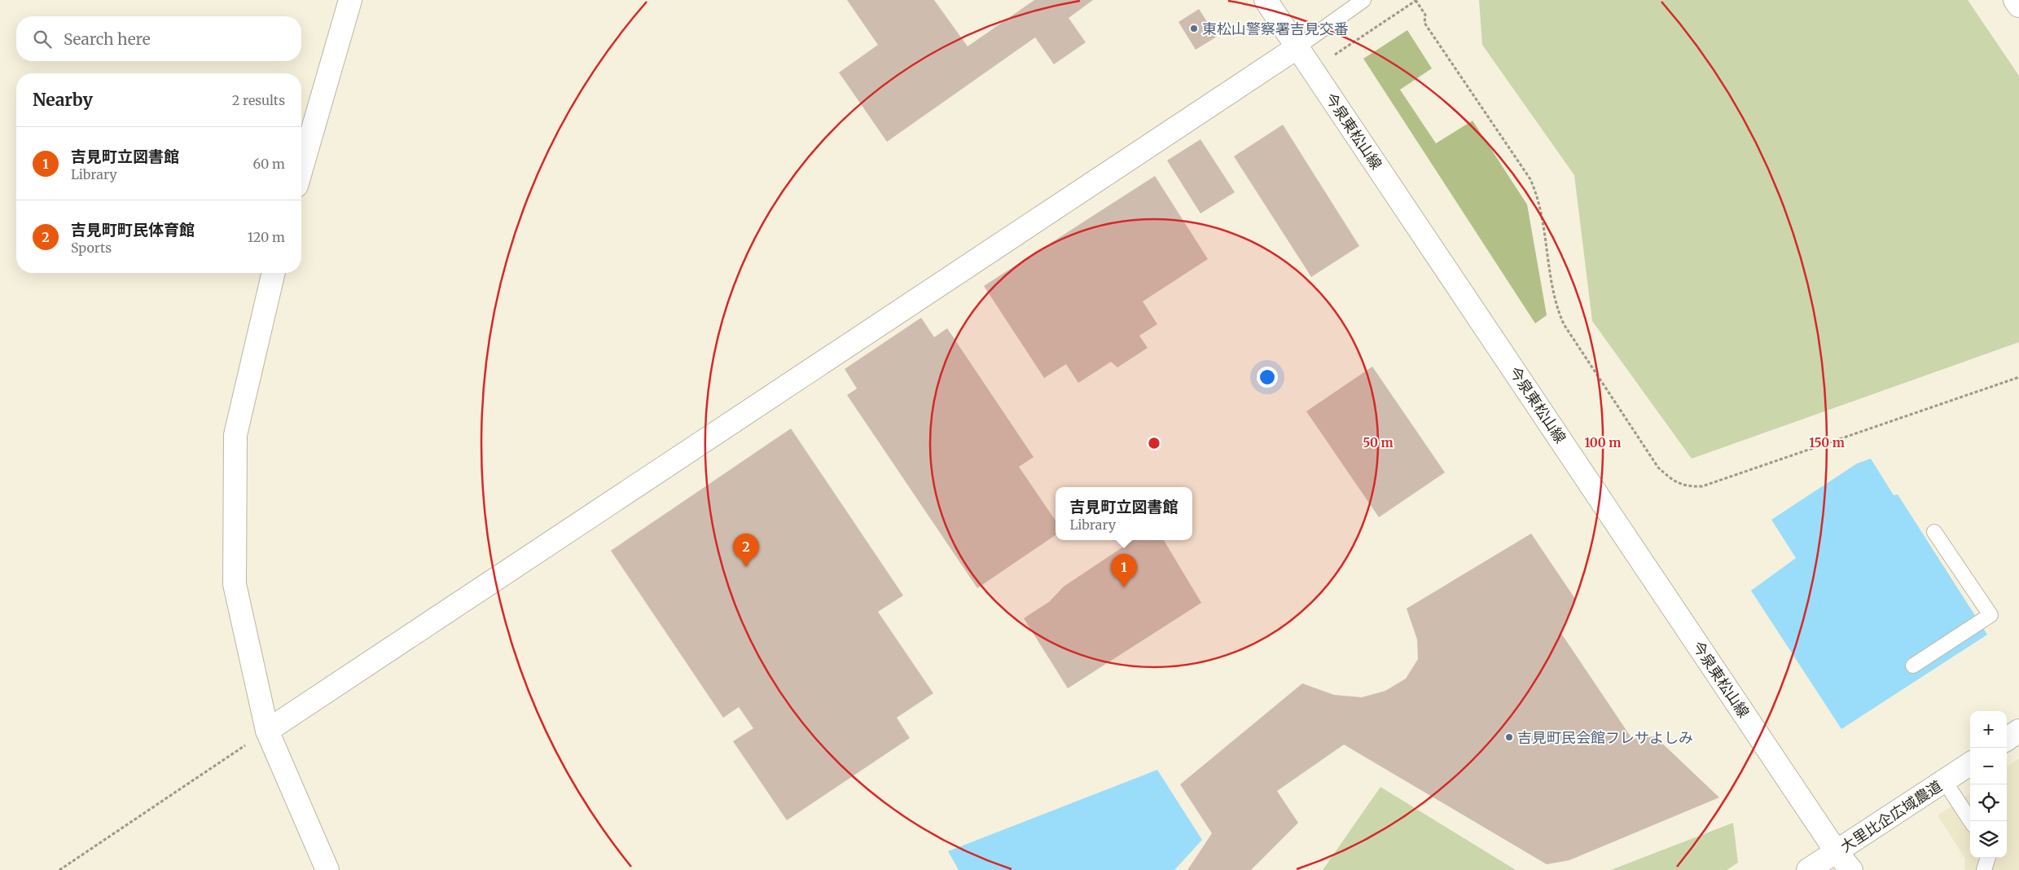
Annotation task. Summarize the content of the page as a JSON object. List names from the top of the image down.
{
  "streets": {
    "street": ["今泉東松山線", "大里比企広域農道"]
  },
  "crossings": [
    ["今泉東松山線", "大里比企広域農道"]
  ],
  "places": ["東松山警察署吉見交番", "吉見町民会館フレサよしみ"],
  "page": {
    "search": "Search here",
    "heading": ["Nearby", "2 results"],
    "list": [
      {
        "mark": "1",
        "name": "吉見町立図書館",
        "note": "Library",
        "value": "60 m"
      },
      {
        "mark": "2",
        "name": "吉見町町民体育館",
        "note": "Sports",
        "value": "120 m"
      }
    ],
    "popup": ["吉見町立図書館", "Library"],
    "pins": ["2", "1"],
    "map_buttons": ["+", "−"]
  },
  "rings": ["50 m", "100 m", "150 m"]
}
